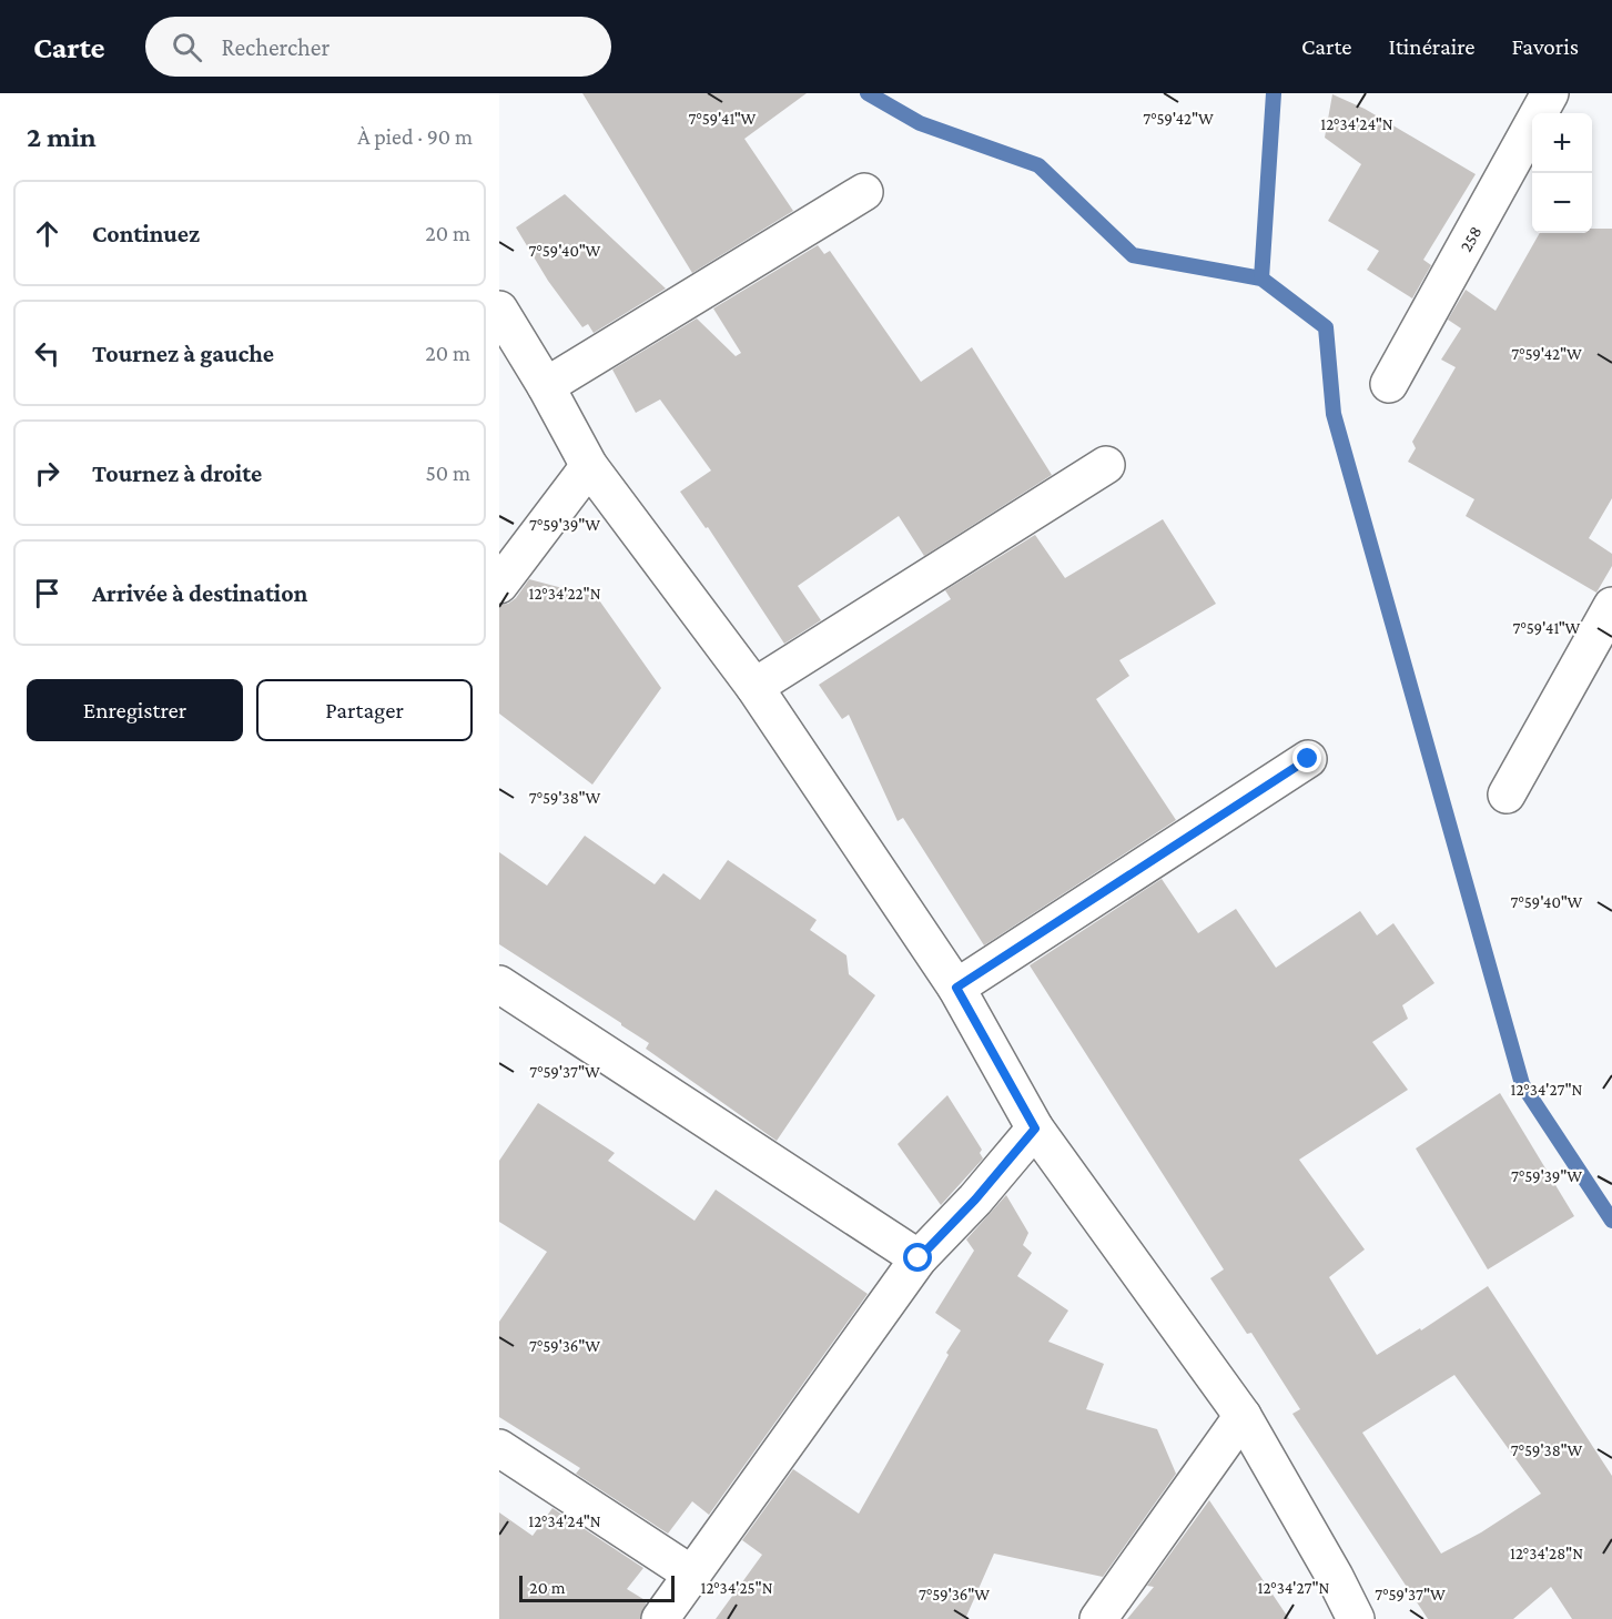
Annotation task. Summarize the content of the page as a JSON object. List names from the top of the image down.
{
  "streets": {
    "street": ["258"]
  },
  "scale_bar": "20 m",
  "page": {
    "header": "Carte",
    "search": "Rechercher",
    "nav": ["Carte", "Itinéraire", "Favoris"],
    "heading": ["2 min", "À pied · 90 m"],
    "map_buttons": ["+", "−"],
    "list": [
      ["Continuez", "20 m"],
      ["Tournez à gauche", "20 m"],
      ["Tournez à droite", "50 m"],
      "Arrivée à destination"
    ],
    "buttons": ["Enregistrer", "Partager"],
    "scale": "20 m"
  },
  "coordinates": [
    "7°59'41\"W",
    "7°59'42\"W",
    "12°34'24\"N",
    "7°59'40\"W",
    "7°59'39\"W",
    "12°34'22\"N",
    "7°59'38\"W",
    "7°59'37\"W",
    "12°34'27\"N",
    "7°59'36\"W",
    "12°34'28\"N",
    "12°34'25\"N"
  ]
}
